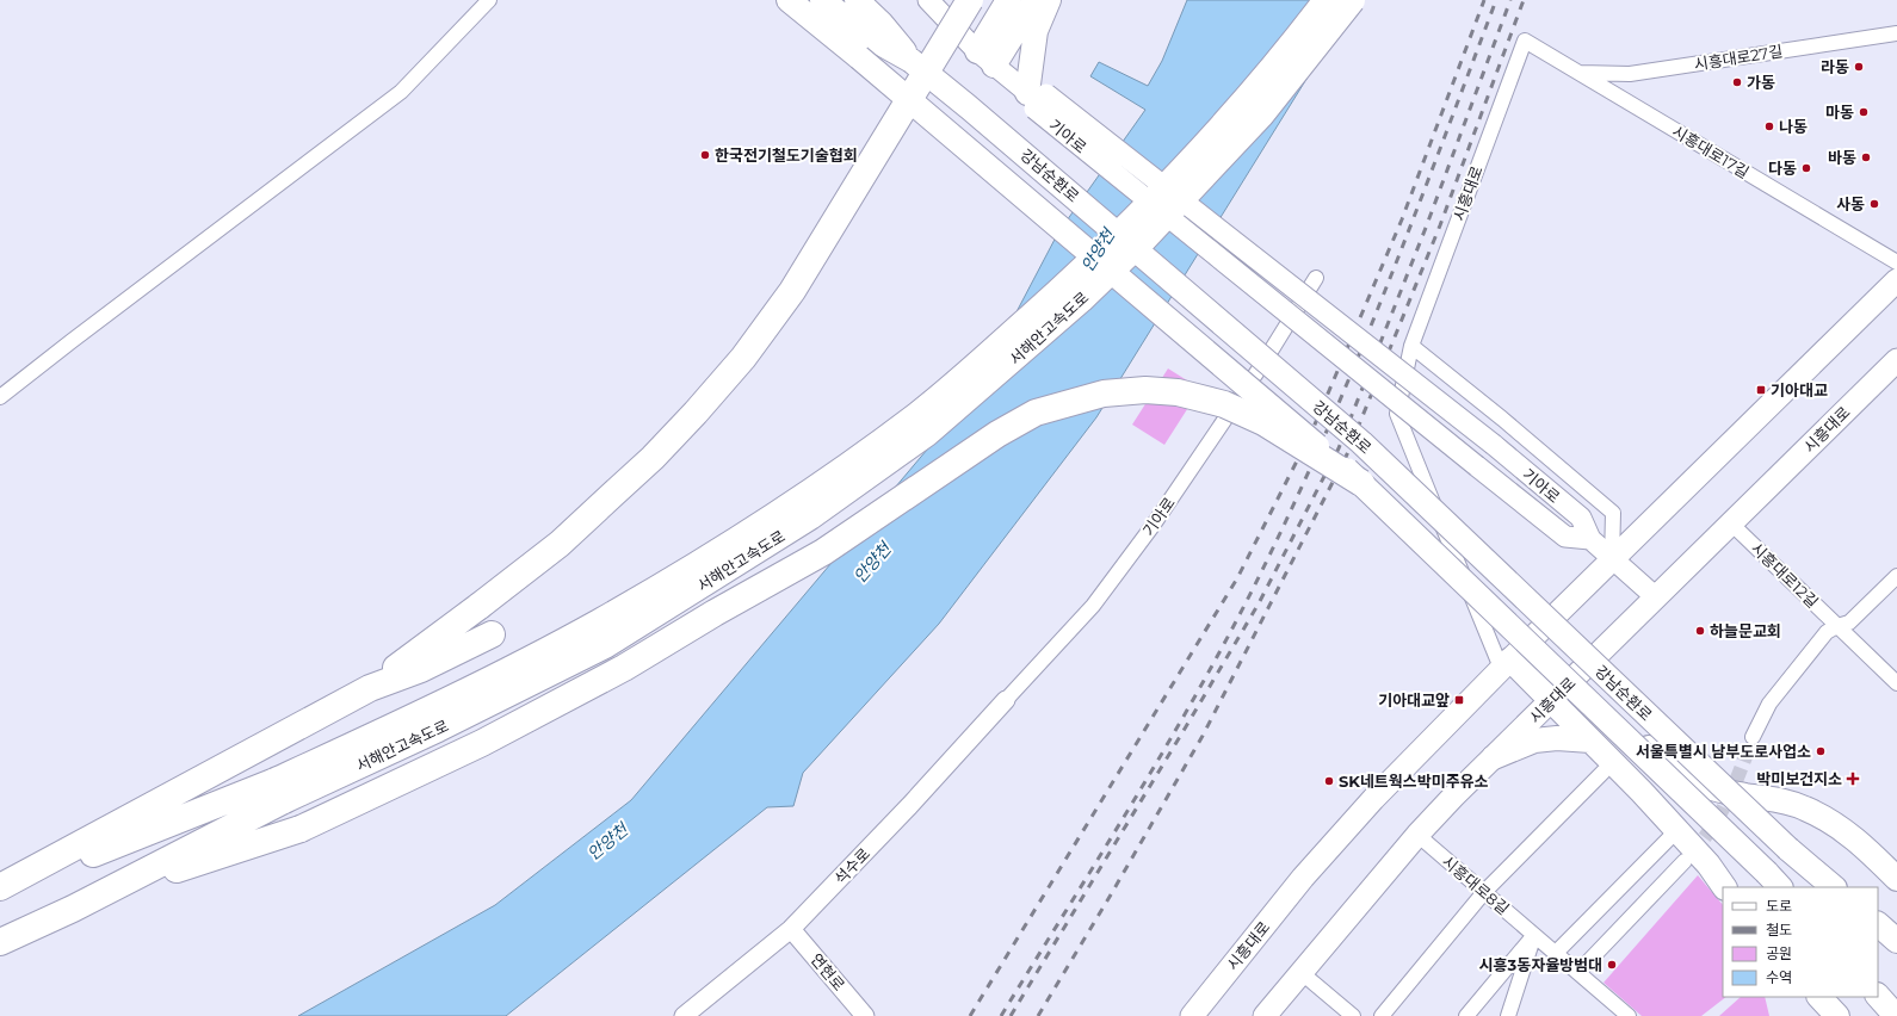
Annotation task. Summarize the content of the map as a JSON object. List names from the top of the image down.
{
  "streets": {
    "highway": ["강남순환로", "서해안고속도로"],
    "main road": ["기아로", "시흥대로"],
    "street": [
      "시흥대로27길",
      "시흥대로17길",
      "시흥대로12길",
      "석수로",
      "시흥대로8길",
      "연현로"
    ]
  },
  "crossings": [
    ["시흥대로27길", "시흥대로17길"],
    ["기아로", "시흥대로"],
    ["기아로", "석수로"],
    ["시흥대로17길", "시흥대로"],
    ["시흥대로", "시흥대로12길"],
    ["시흥대로", "시흥대로8길"],
    ["석수로", "연현로"]
  ],
  "water": ["안양천"],
  "places": {
    "other": [
      "라동",
      "가동",
      "마동",
      "나동",
      "한국전기철도기술협회",
      "바동",
      "다동",
      "사동",
      "하늘문교회",
      "서울특별시 남부도로사업소",
      "SK네트웍스박미주유소",
      "시흥3동자율방범대"
    ],
    "transit": ["기아대교", "기아대교앞"],
    "health": ["박미보건지소"]
  },
  "legend": [
    "도로",
    "철도",
    "공원",
    "수역"
  ]
}
